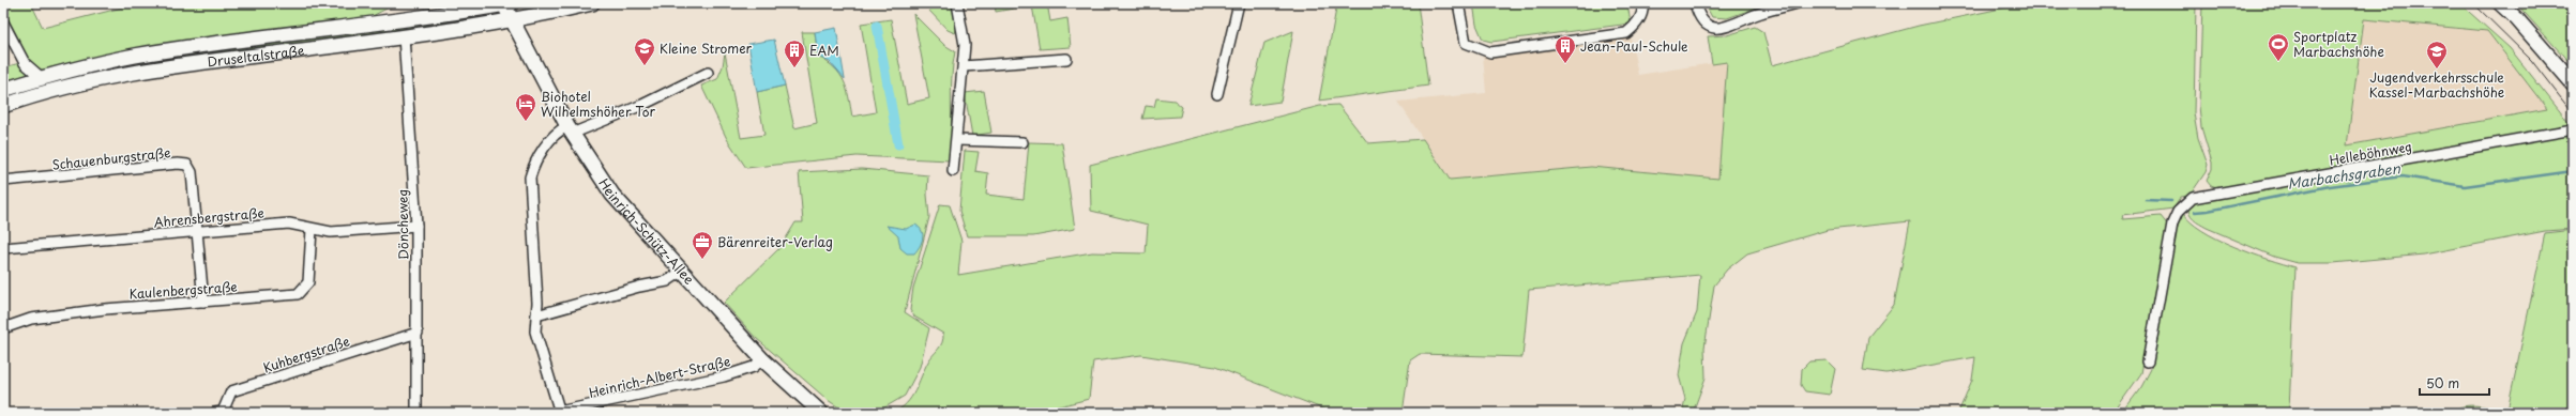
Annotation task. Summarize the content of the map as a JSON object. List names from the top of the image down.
{
  "streets": {
    "main road": ["Druseltalstraße", "Heinrich-Schütz-Allee"],
    "street": [
      "Helleböhnweg",
      "Schauenburgstraße",
      "Ahrensbergstraße",
      "Döncheweg",
      "Kaulenbergstraße",
      "Kuhbergstraße",
      "Heinrich-Albert-Straße"
    ]
  },
  "crossings": [
    ["Druseltalstraße", "Döncheweg"],
    ["Druseltalstraße", "Heinrich-Schütz-Allee"],
    ["Schauenburgstraße", "Ahrensbergstraße"],
    ["Schauenburgstraße", "Kaulenbergstraße"],
    ["Ahrensbergstraße", "Döncheweg"],
    ["Ahrensbergstraße", "Kaulenbergstraße"],
    ["Döncheweg", "Kuhbergstraße"],
    ["Heinrich-Schütz-Allee", "Heinrich-Albert-Straße"]
  ],
  "water": ["Marbachsgraben"],
  "places": {
    "sports": ["Sportplatz Marbachshöhe"],
    "building": ["Jean-Paul-Schule", "EAM"],
    "school or university": ["Kleine Stromer", "Jugendverkehrsschule Kassel-Marbachshöhe"],
    "hotel": ["Biohotel Wilhelmshöher Tor"],
    "office": ["Bärenreiter-Verlag"]
  },
  "scale_bar": "50 m"
}
